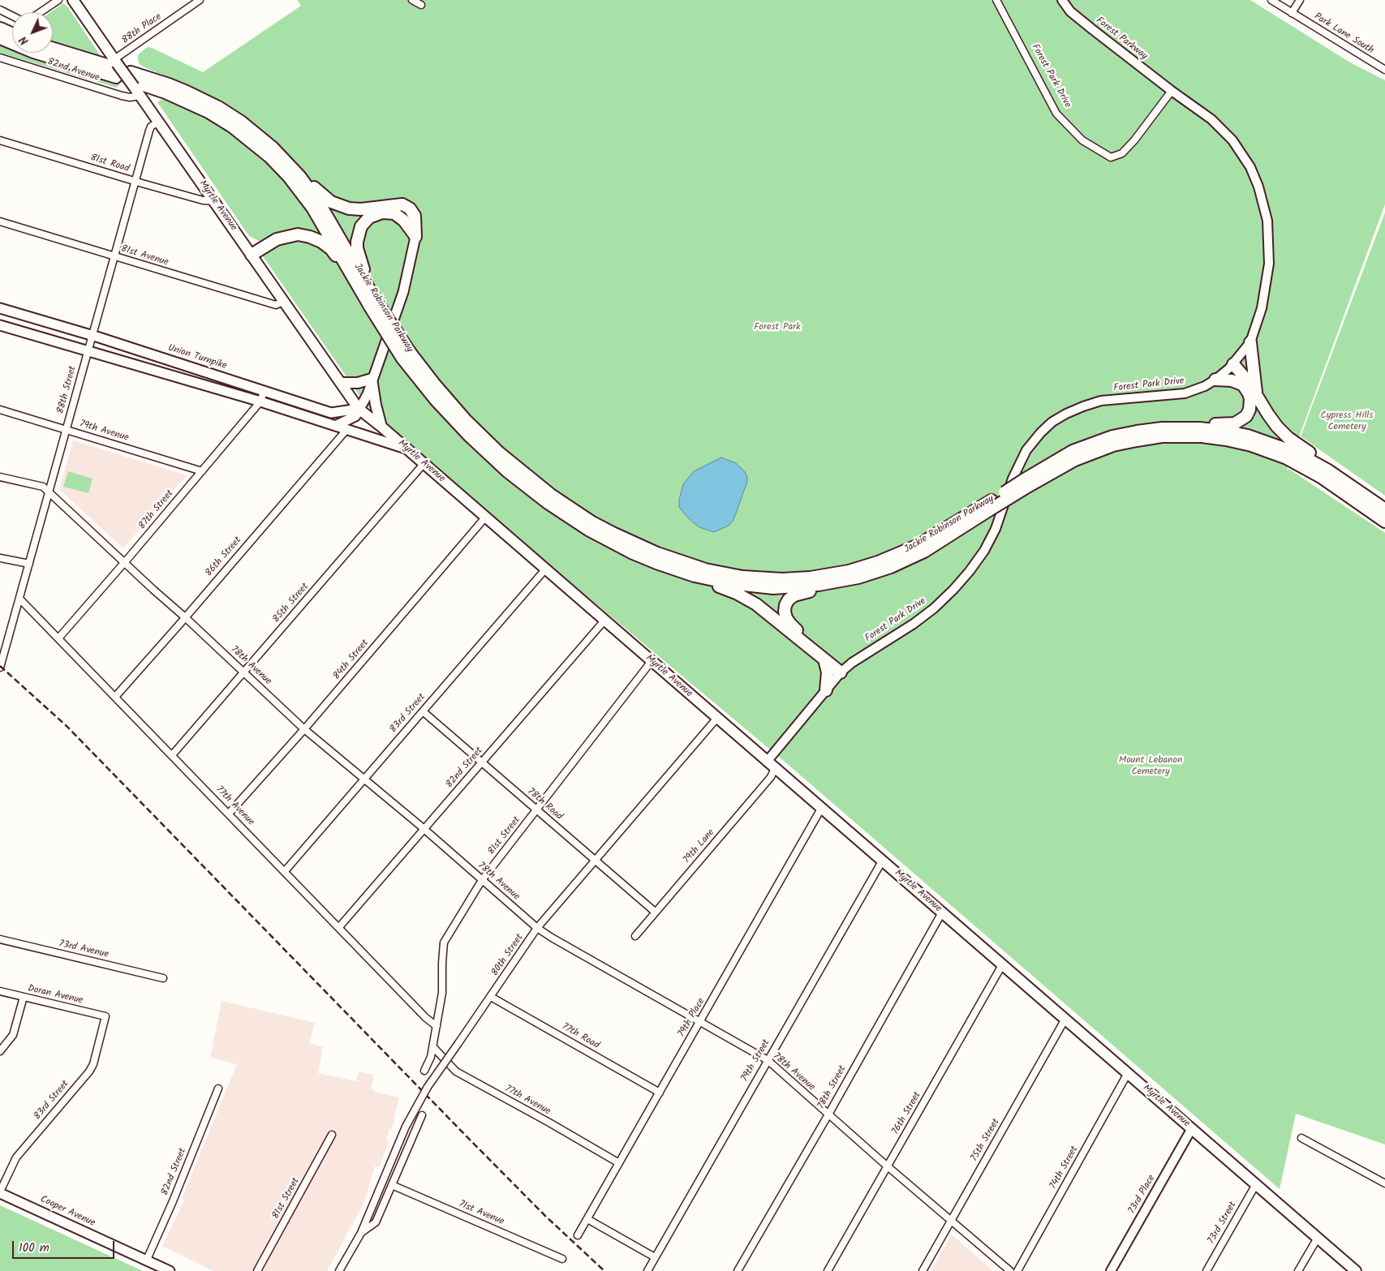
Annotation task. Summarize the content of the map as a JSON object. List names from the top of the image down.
{
  "streets": {
    "highway": ["Jackie Robinson Parkway"],
    "main road": ["Myrtle Avenue", "Union Turnpike", "Cooper Avenue"],
    "street": [
      "88th Place",
      "Park Lane South",
      "Forest Parkway",
      "82nd Avenue",
      "Forest Park Drive",
      "81st Road",
      "81st Avenue",
      "88th Street",
      "79th Avenue",
      "87th Street",
      "86th Street",
      "85th Street",
      "84th Street",
      "78th Avenue",
      "83rd Street",
      "82nd Street",
      "78th Road",
      "77th Avenue",
      "81st Street",
      "79th Lane",
      "73rd Avenue",
      "80th Street",
      "Doran Avenue",
      "79th Place",
      "77th Road",
      "79th Street",
      "78th Street",
      "76th Street",
      "75th Street",
      "74th Street",
      "73rd Place",
      "71st Avenue",
      "73rd Street"
    ]
  },
  "crossings": [
    ["88th Place", "Myrtle Avenue"],
    ["Forest Parkway", "Forest Park Drive"],
    ["82nd Avenue", "Myrtle Avenue"],
    ["82nd Avenue", "Jackie Robinson Parkway"],
    ["Forest Park Drive", "Myrtle Avenue"],
    ["Forest Park Drive", "79th Lane"],
    ["81st Road", "Myrtle Avenue"],
    ["81st Road", "88th Street"],
    ["Myrtle Avenue", "81st Avenue"],
    ["Myrtle Avenue", "Jackie Robinson Parkway"],
    ["Myrtle Avenue", "Union Turnpike"],
    ["Myrtle Avenue", "88th Street"],
    ["Myrtle Avenue", "85th Street"],
    ["Myrtle Avenue", "84th Street"],
    ["Myrtle Avenue", "83rd Street"],
    ["Myrtle Avenue", "82nd Street"],
    ["Myrtle Avenue", "81st Street"],
    ["Myrtle Avenue", "79th Lane"],
    ["Myrtle Avenue", "80th Street"],
    ["Myrtle Avenue", "79th Place"],
    ["Myrtle Avenue", "79th Street"],
    ["Myrtle Avenue", "78th Street"],
    ["Myrtle Avenue", "76th Street"],
    ["Myrtle Avenue", "75th Street"],
    ["Myrtle Avenue", "74th Street"],
    ["Myrtle Avenue", "73rd Place"],
    ["Myrtle Avenue", "73rd Street"],
    ["81st Avenue", "88th Street"],
    ["Union Turnpike", "88th Street"],
    ["Union Turnpike", "87th Street"],
    ["88th Street", "79th Avenue"],
    ["88th Street", "78th Avenue"],
    ["88th Street", "77th Avenue"],
    ["79th Avenue", "87th Street"],
    ["87th Street", "78th Avenue"],
    ["87th Street", "77th Avenue"],
    ["86th Street", "78th Avenue"],
    ["86th Street", "77th Avenue"],
    ["85th Street", "78th Avenue"],
    ["85th Street", "77th Avenue"],
    ["84th Street", "78th Avenue"],
    ["84th Street", "77th Avenue"],
    ["78th Avenue", "83rd Street"],
    ["78th Avenue", "82nd Street"],
    ["78th Avenue", "81st Street"],
    ["78th Avenue", "80th Street"],
    ["78th Avenue", "79th Place"],
    ["78th Avenue", "79th Street"],
    ["78th Avenue", "78th Street"],
    ["78th Avenue", "76th Street"],
    ["78th Avenue", "75th Street"],
    ["83rd Street", "78th Road"],
    ["83rd Street", "77th Avenue"],
    ["83rd Street", "Doran Avenue"],
    ["83rd Street", "Cooper Avenue"],
    ["82nd Street", "78th Road"],
    ["82nd Street", "77th Avenue"],
    ["82nd Street", "Cooper Avenue"],
    ["78th Road", "81st Street"],
    ["78th Road", "79th Lane"],
    ["78th Road", "80th Street"],
    ["77th Avenue", "81st Street"],
    ["77th Avenue", "79th Place"],
    ["80th Street", "77th Road"],
    ["80th Street", "71st Avenue"],
    ["79th Place", "77th Road"]
  ],
  "parks": ["Forest Park", "Cypress Hills Cemetery", "Mount Lebanon Cemetery"],
  "scale_bar": "100 m",
  "north": "bottom left"
}
